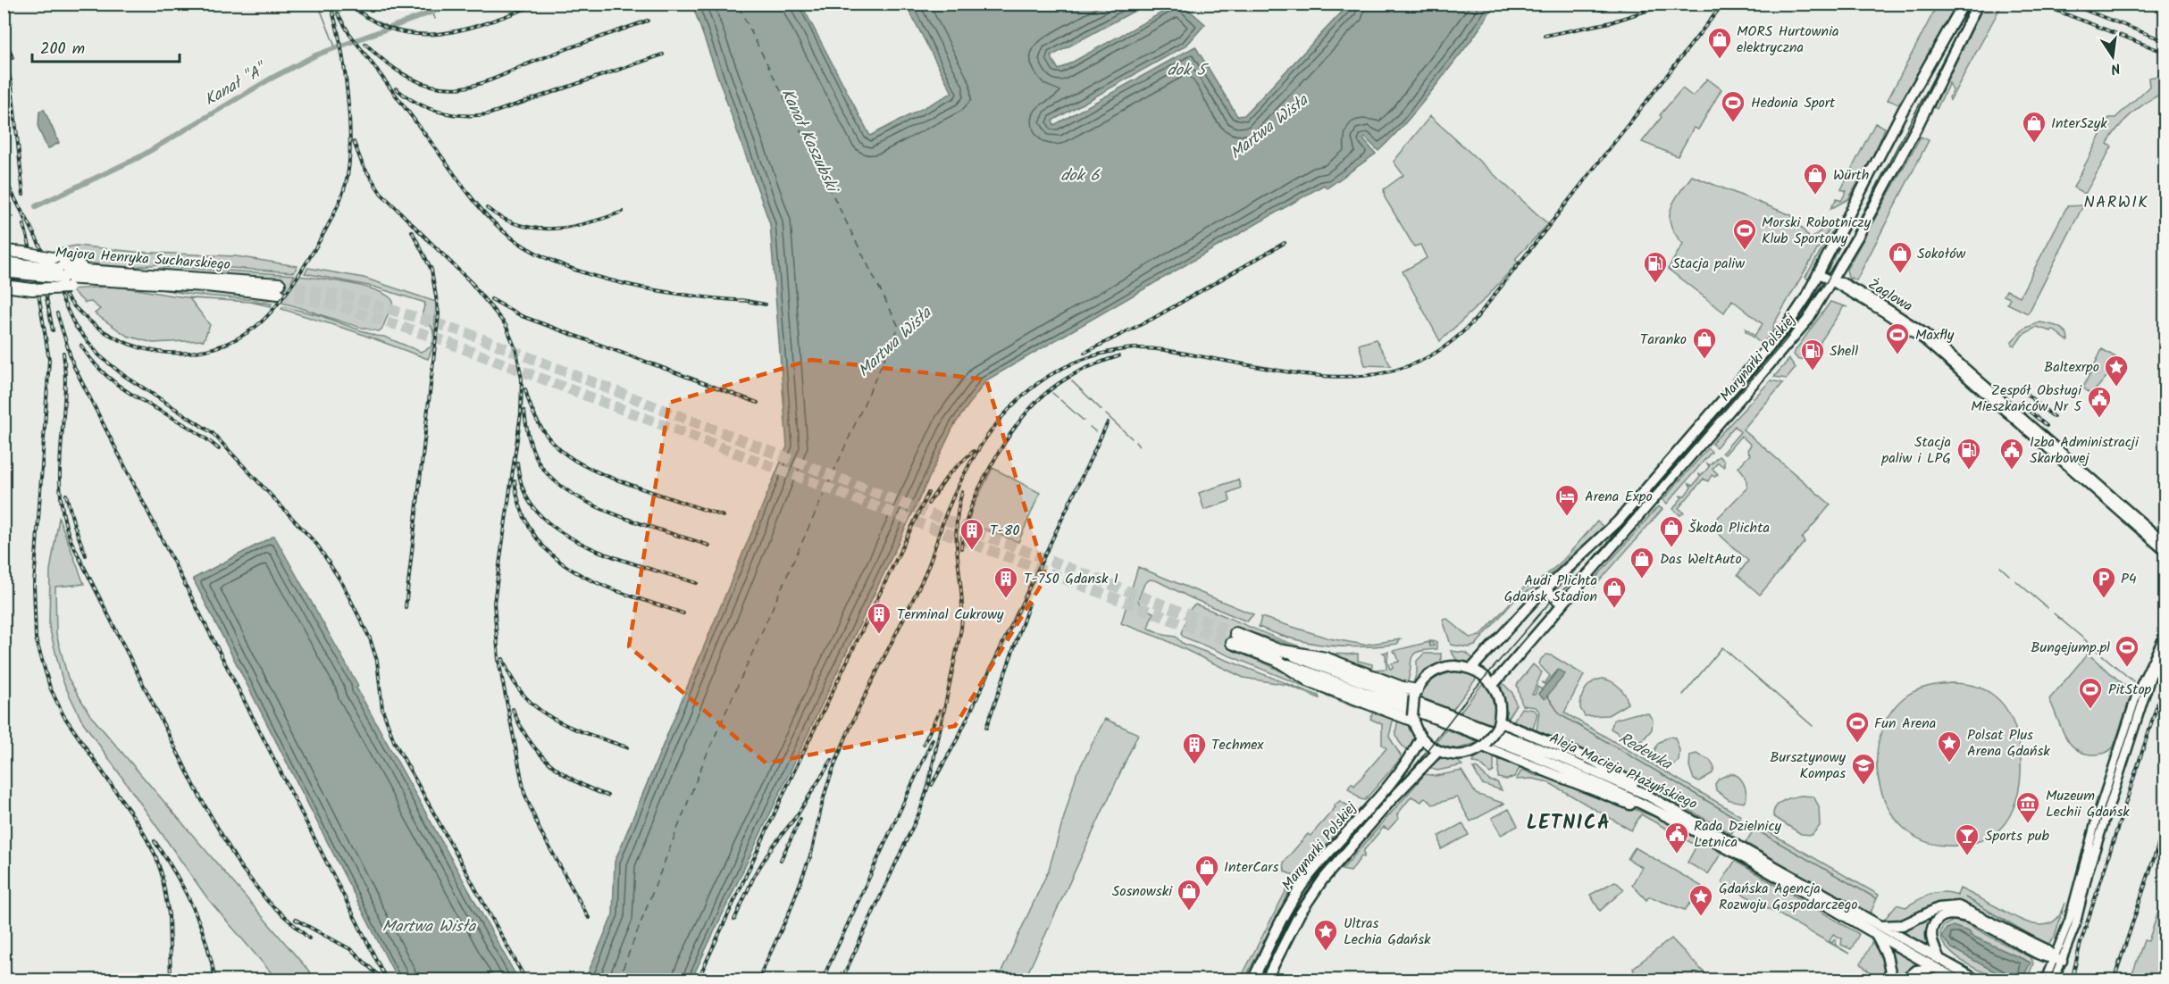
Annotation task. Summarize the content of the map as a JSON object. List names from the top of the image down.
{
  "streets": {
    "highway": ["Majora Henryka Sucharskiego", "Aleja Macieja Płażyńskiego"],
    "main road": ["Marynarki Polskiej"],
    "street": ["Żaglowa"]
  },
  "crossings": [
    ["Żaglowa", "Marynarki Polskiej"]
  ],
  "districts": ["NARWIK", "LETNICA"],
  "water": [
    "dok 5",
    "Kanał \"A\"",
    "Martwa Wisła",
    "Kanał Kaszubski",
    "dok 6",
    "Redewka"
  ],
  "places": {
    "shop": [
      "MORS Hurtownia elektryczna",
      "InterSzyk",
      "Würth",
      "Sokołów",
      "Taranko",
      "Škoda Plichta",
      "Das WeltAuto",
      "Audi Plichta Gdańsk Stadion",
      "InterCars",
      "Sosnowski"
    ],
    "sports": [
      "Hedonia Sport",
      "Morski Robotniczy Klub Sportowy",
      "Maxfly",
      "Bungejump.pl",
      "PitStop",
      "Fun Arena"
    ],
    "fuel station": ["Stacja paliw", "Shell", "Stacja paliw i LPG"],
    "place": [
      "Baltexrpo",
      "Polsat Plus Arena Gdańsk",
      "Gdańska Agencja Rozwoju Gospodarczego",
      "Ultras Lechia Gdańsk"
    ],
    "public building": ["Zespół Obsługi Mieszkańców Nr 5", "Izba Administracji Skarbowej", "Rada Dzielnicy Letnica"],
    "hotel": ["Arena Expo"],
    "building": [
      "T-80",
      "T-750 Gdansk I",
      "Terminal Cukrowy",
      "Techmex"
    ],
    "parking": ["P4"],
    "school or university": ["Bursztynowy Kompas"],
    "museum": ["Muzeum Lechii Gdańsk"],
    "bar": ["Sports pub"]
  },
  "scale_bar": "200 m",
  "north": "bottom"
}
